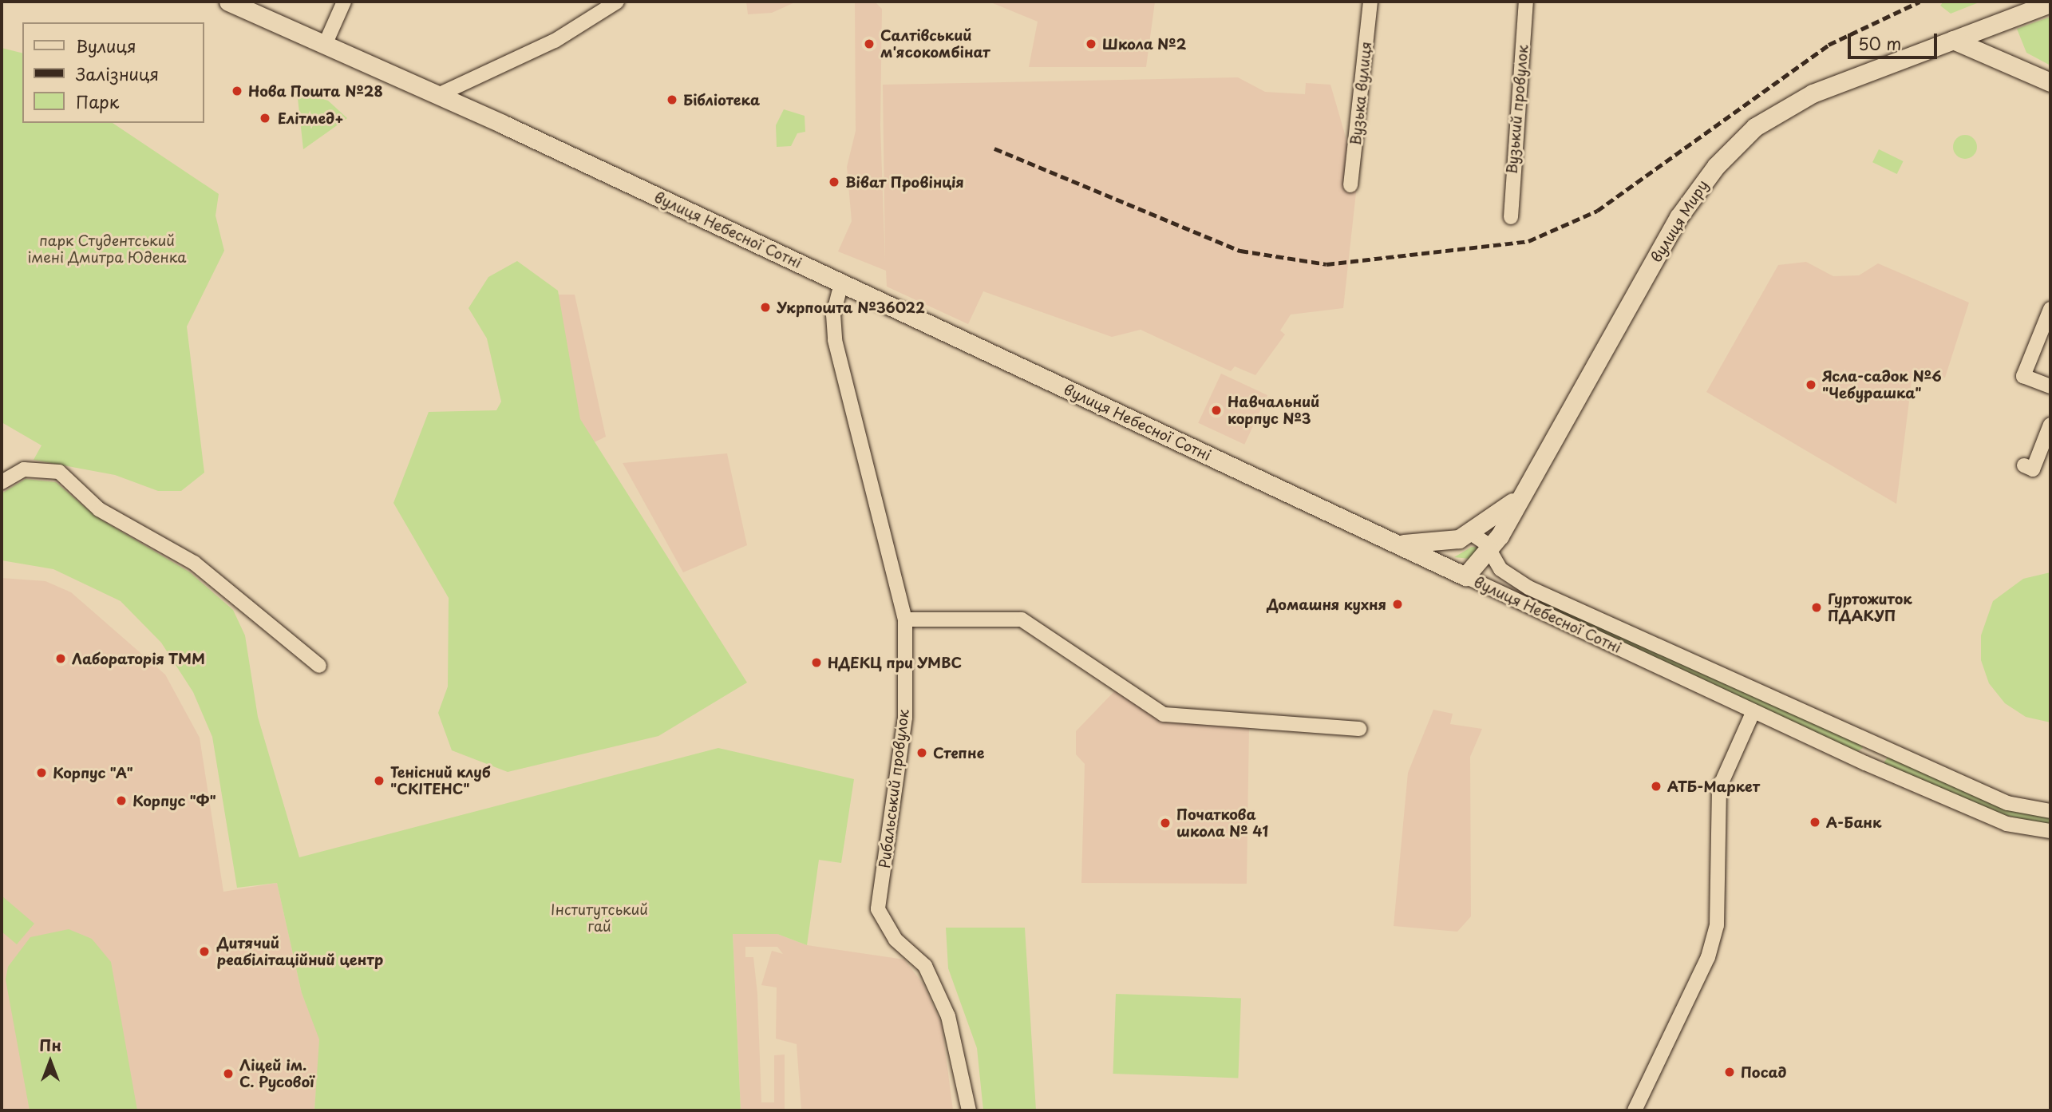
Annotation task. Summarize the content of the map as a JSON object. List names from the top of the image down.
{
  "streets": {
    "main road": ["вулиця Миру", "вулиця Небесної Сотні"],
    "street": ["Вузька вулиця", "Вузький провулок", "Рибальський провулок"]
  },
  "crossings": [
    ["вулиця Миру", "вулиця Небесної Сотні"],
    ["вулиця Небесної Сотні", "Рибальський провулок"]
  ],
  "parks": ["парк Студентський імені Дмитра Юденка", "Інститутський гай"],
  "places": [
    "Салтівський м'ясокомбінат",
    "Школа №2",
    "Нова Пошта №28",
    "Бібліотека",
    "Елітмед+",
    "Віват Провінція",
    "Укрпошта №36022",
    "Ясла-садок №6 \"Чебурашка\"",
    "Навчальний корпус №3",
    "Домашня кухня",
    "Гуртожиток ПДАКУП",
    "Лабораторія ТММ",
    "НДЕКЦ при УМВС",
    "Степне",
    "Корпус \"А\"",
    "Тенісний клуб \"СКІТЕНС\"",
    "АТБ-Маркет",
    "Корпус \"Ф\"",
    "А-Банк",
    "Початкова школа № 41",
    "Дитячий реабілітаційний центр",
    "Посад",
    "Ліцей ім. С. Русової"
  ],
  "legend": ["Вулиця", "Залізниця", "Парк"],
  "scale_bar": "50 m",
  "north": "top"
}
